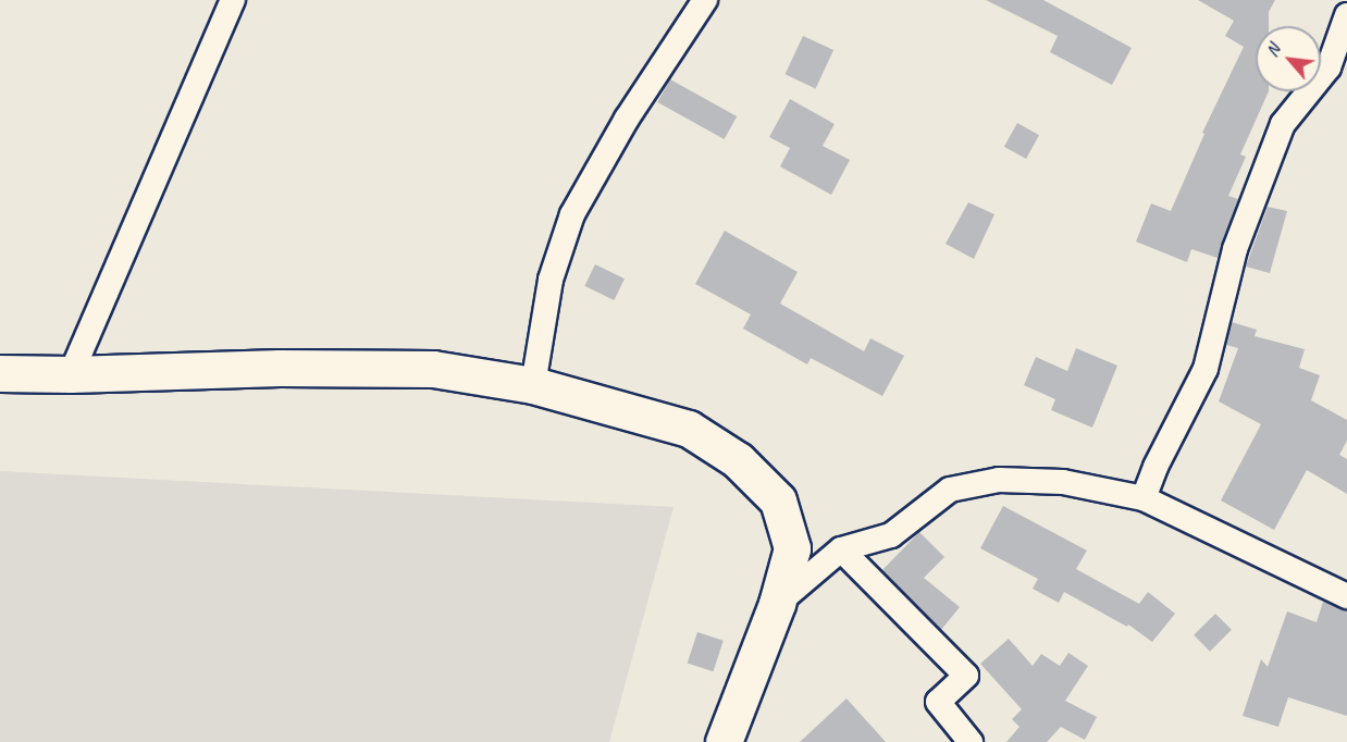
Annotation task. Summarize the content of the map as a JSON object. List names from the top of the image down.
{
  "north": "top left"
}
